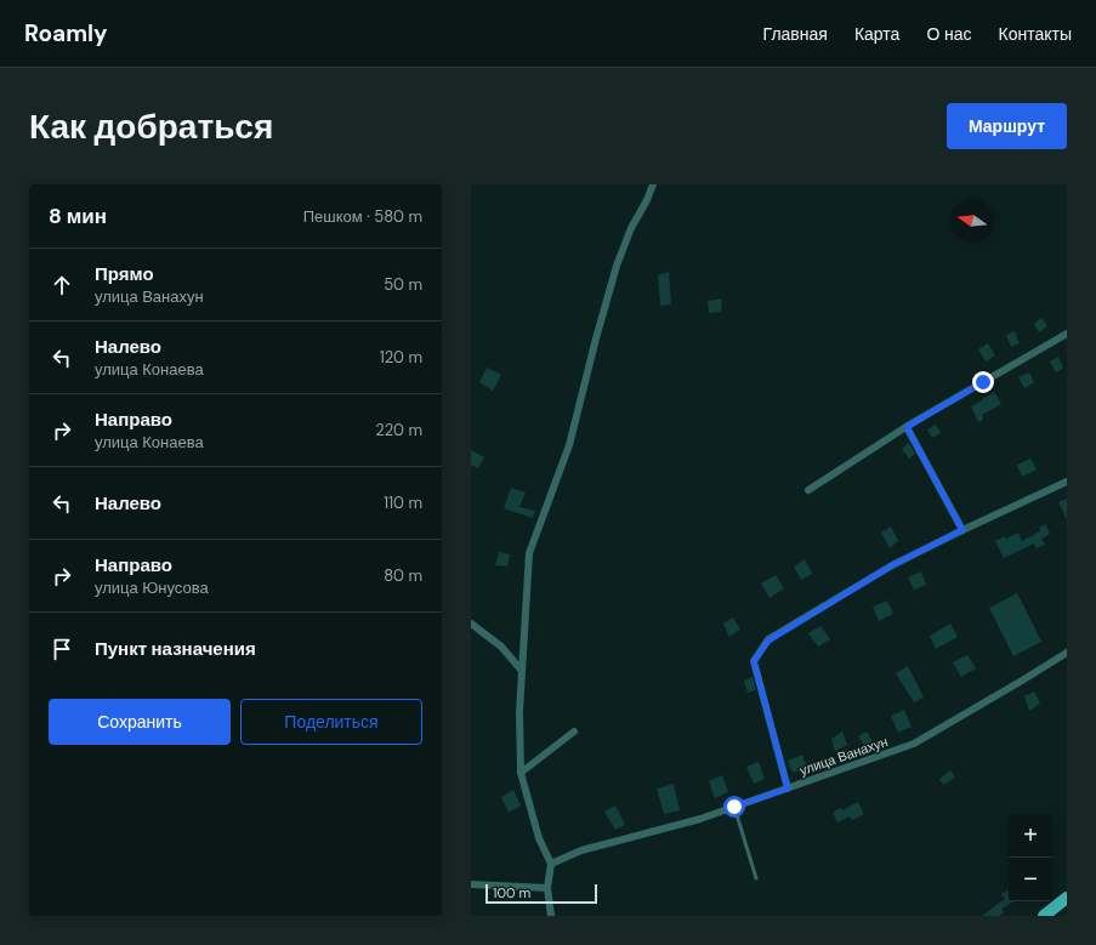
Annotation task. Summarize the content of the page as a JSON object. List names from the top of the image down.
{
  "streets": {
    "street": ["улица Ванахун"]
  },
  "scale_bar": "100 m",
  "north": "left",
  "page": {
    "header": "Roamly",
    "nav": [
      "Главная",
      "Карта",
      "О нас",
      "Контакты"
    ],
    "buttons": [
      "Маршрут",
      ["Сохранить", "Поделиться"]
    ],
    "title": "Как добраться",
    "heading": ["8 мин", "Пешком · 580 m"],
    "list": [
      ["Прямо", "улица Ванахун", "50 m"],
      ["Налево", "улица Конаева", "120 m"],
      ["Направо", "улица Конаева", "220 m"],
      ["Налево", "110 m"],
      ["Направо", "улица Юнусова", "80 m"],
      "Пункт назначения"
    ],
    "map_buttons": ["+", "−"],
    "scale": "100 m"
  }
}
